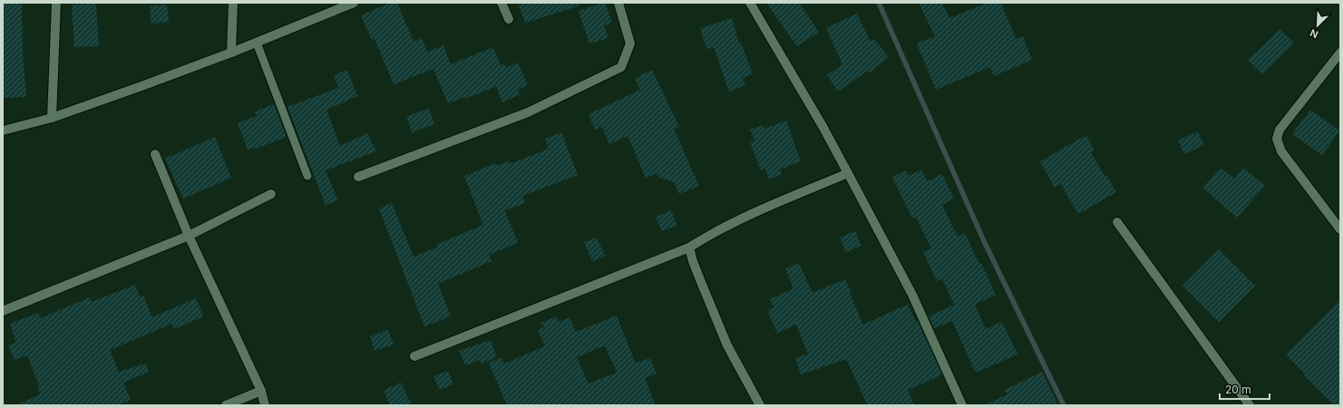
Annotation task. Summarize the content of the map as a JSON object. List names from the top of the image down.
{
  "scale_bar": "20 m",
  "north": "bottom left"
}
